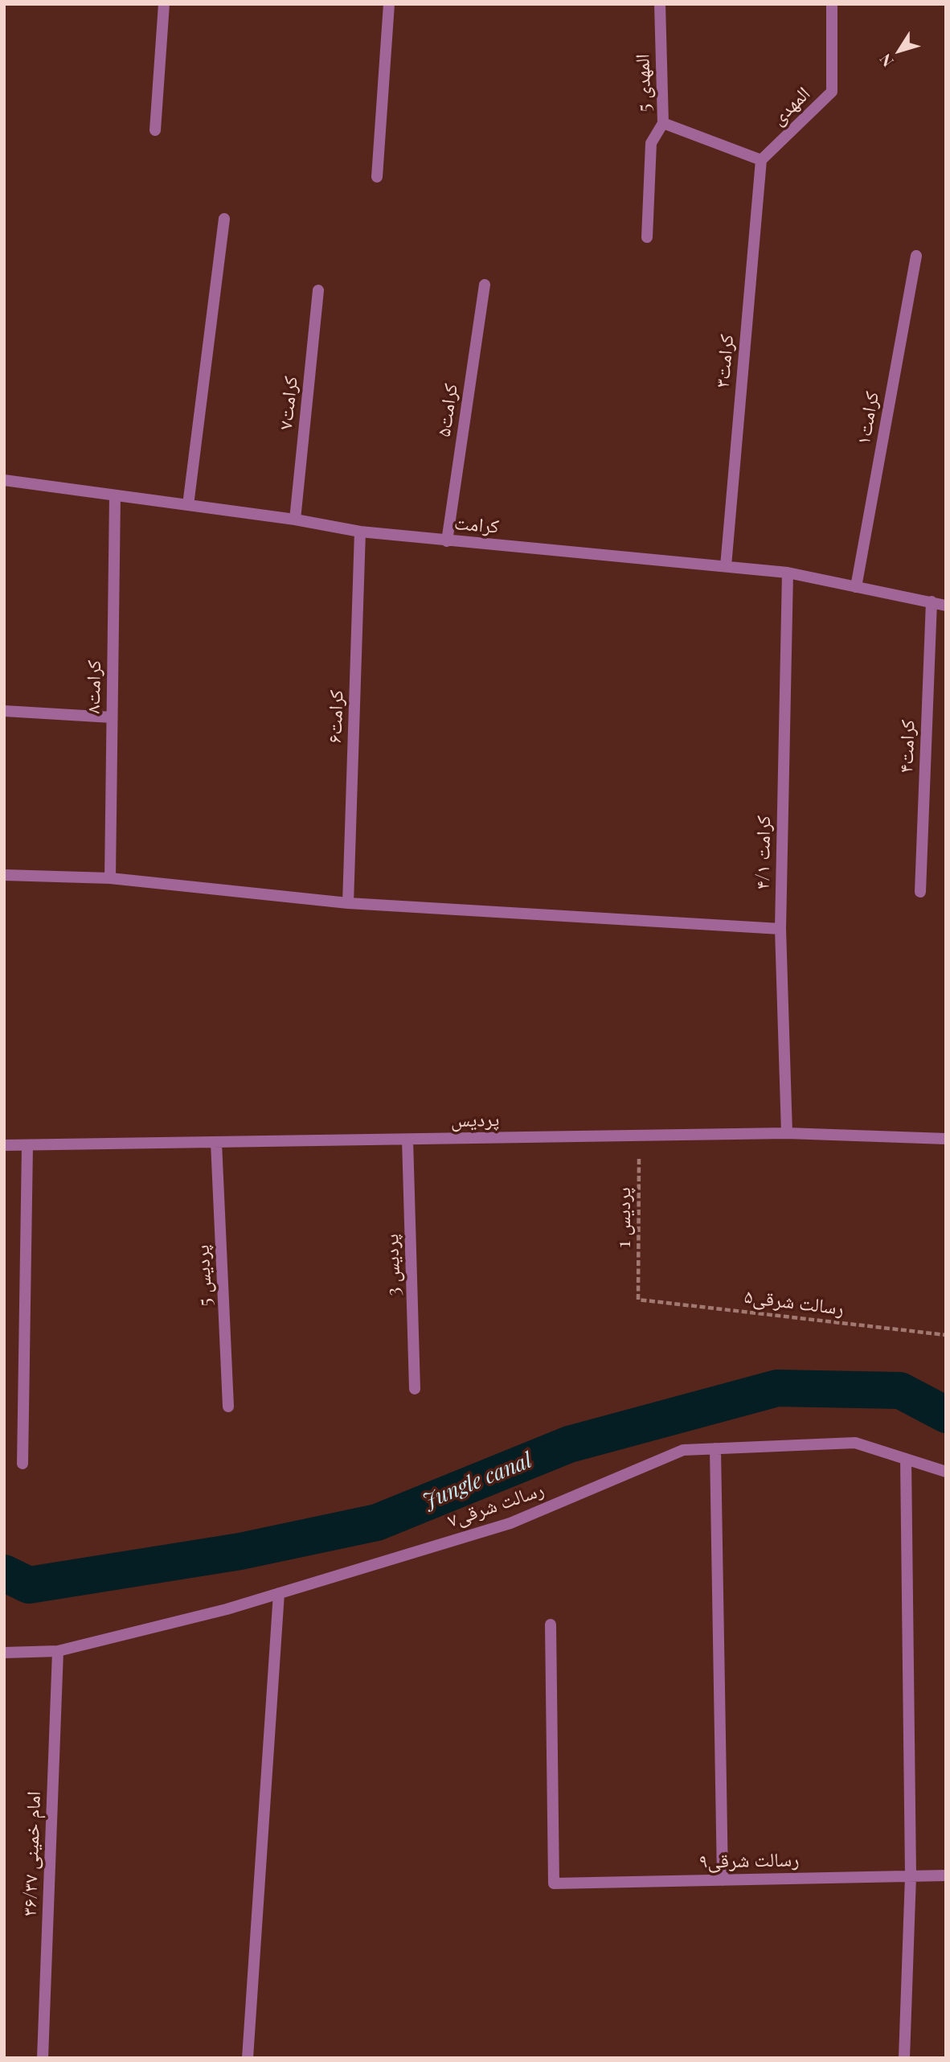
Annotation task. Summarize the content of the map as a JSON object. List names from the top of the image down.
{
  "streets": {
    "street": [
      "المهدی 5",
      "المهدی",
      "کرامت۳",
      "کرامت۷",
      "کرامت۵",
      "کرامت۱",
      "کرامت",
      "کرامت۸",
      "کرامت۶",
      "کرامت۴",
      "کرامت ۴/۱",
      "پردیس",
      "پردیس 3",
      "پردیس 5",
      "رسالت شرقی۷",
      "امام خمینی ۳۶/۳۷",
      "رسالت شرقی۹"
    ],
    "path": ["پردیس 1", "رسالت شرقی۵"]
  },
  "crossings": [
    ["المهدی 5", "المهدی"],
    ["المهدی 5", "کرامت۳"],
    ["المهدی", "کرامت۳"],
    ["کرامت۳", "کرامت"],
    ["کرامت۷", "کرامت"],
    ["کرامت۵", "کرامت"],
    ["کرامت۱", "کرامت"],
    ["کرامت", "کرامت۸"],
    ["کرامت", "کرامت۶"],
    ["کرامت", "کرامت۴"],
    ["کرامت", "کرامت ۴/۱"],
    ["کرامت ۴/۱", "پردیس"],
    ["پردیس", "پردیس 1"],
    ["پردیس", "پردیس 3"],
    ["پردیس", "پردیس 5"],
    ["پردیس 1", "رسالت شرقی۵"],
    ["رسالت شرقی۷", "امام خمینی ۳۶/۳۷"]
  ],
  "water": ["Jungle canal"],
  "north": "bottom left"
}
